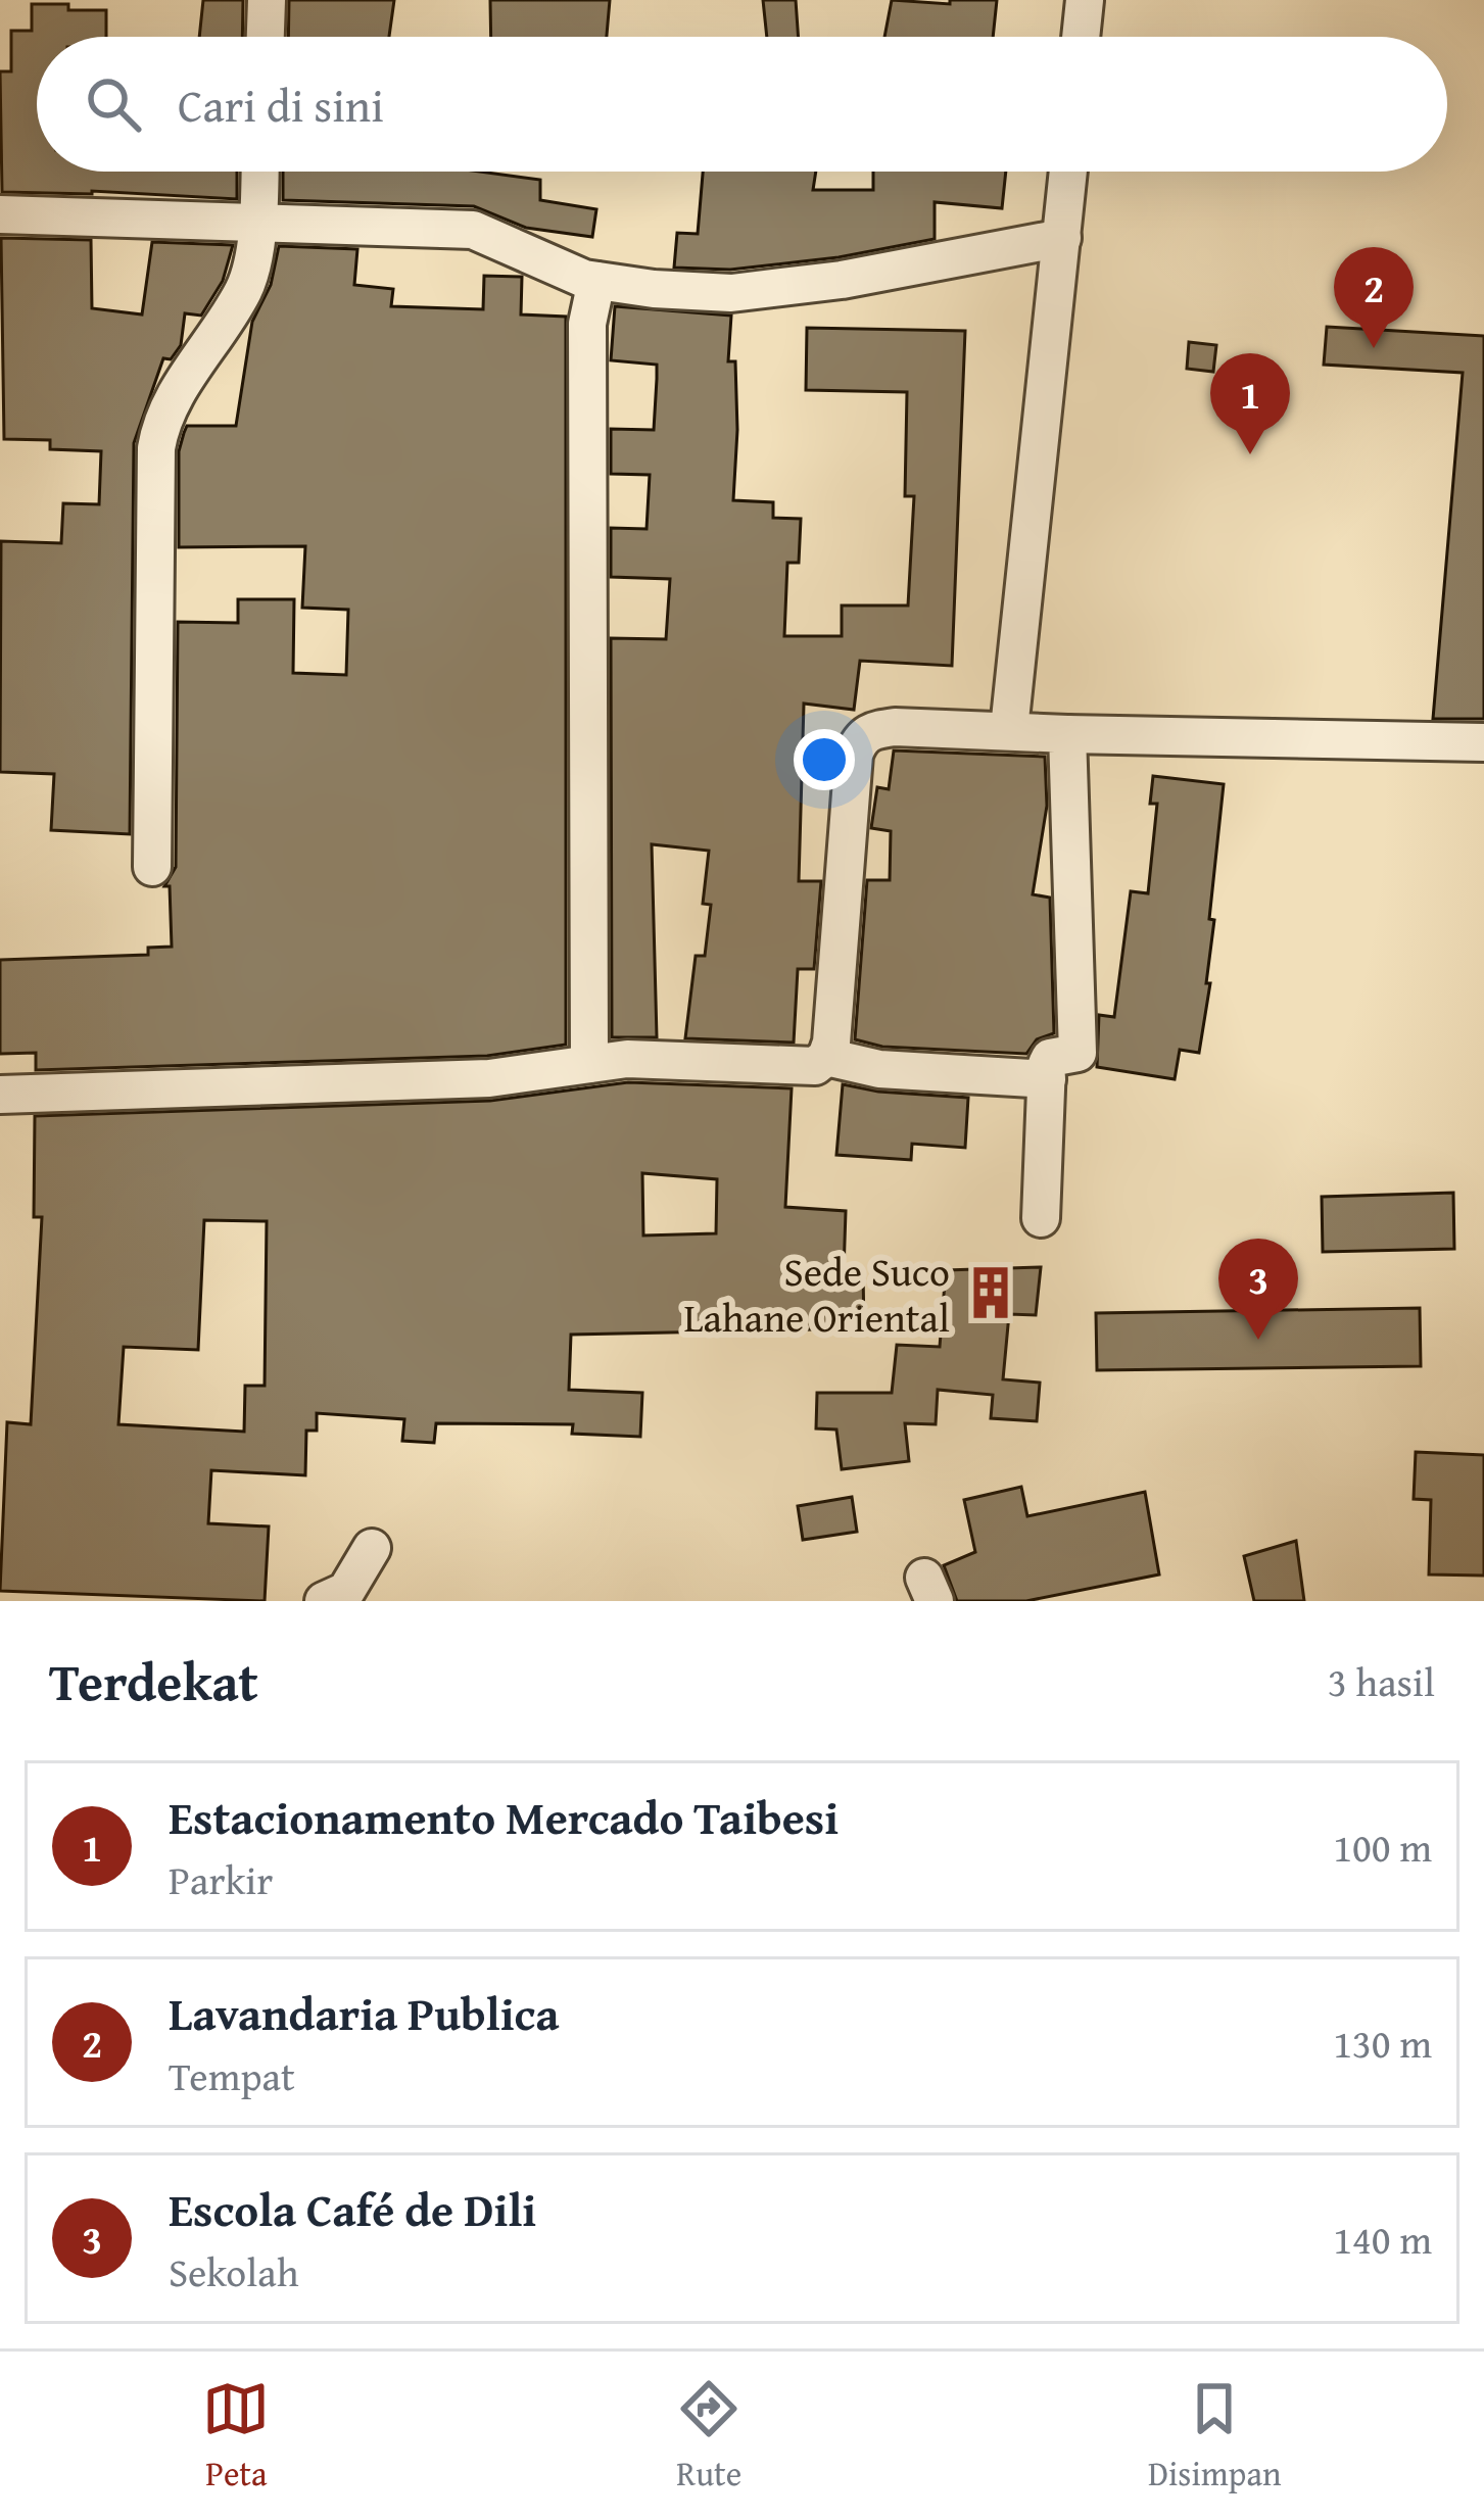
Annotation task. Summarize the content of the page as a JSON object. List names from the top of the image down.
{
  "places": {
    "building": ["Sede Suco Lahane Oriental"]
  },
  "page": {
    "search": "Cari di sini",
    "pins": ["2", "1", "3"],
    "heading": ["Terdekat", "3 hasil"],
    "list": [
      {
        "mark": "1",
        "name": "Estacionamento Mercado Taibesi",
        "note": "Parkir",
        "value": "100 m"
      },
      {
        "mark": "2",
        "name": "Lavandaria Publica",
        "note": "Tempat",
        "value": "130 m"
      },
      {
        "mark": "3",
        "name": "Escola Café de Dili",
        "note": "Sekolah",
        "value": "140 m"
      }
    ],
    "nav": ["Peta", "Rute", "Disimpan"]
  }
}
